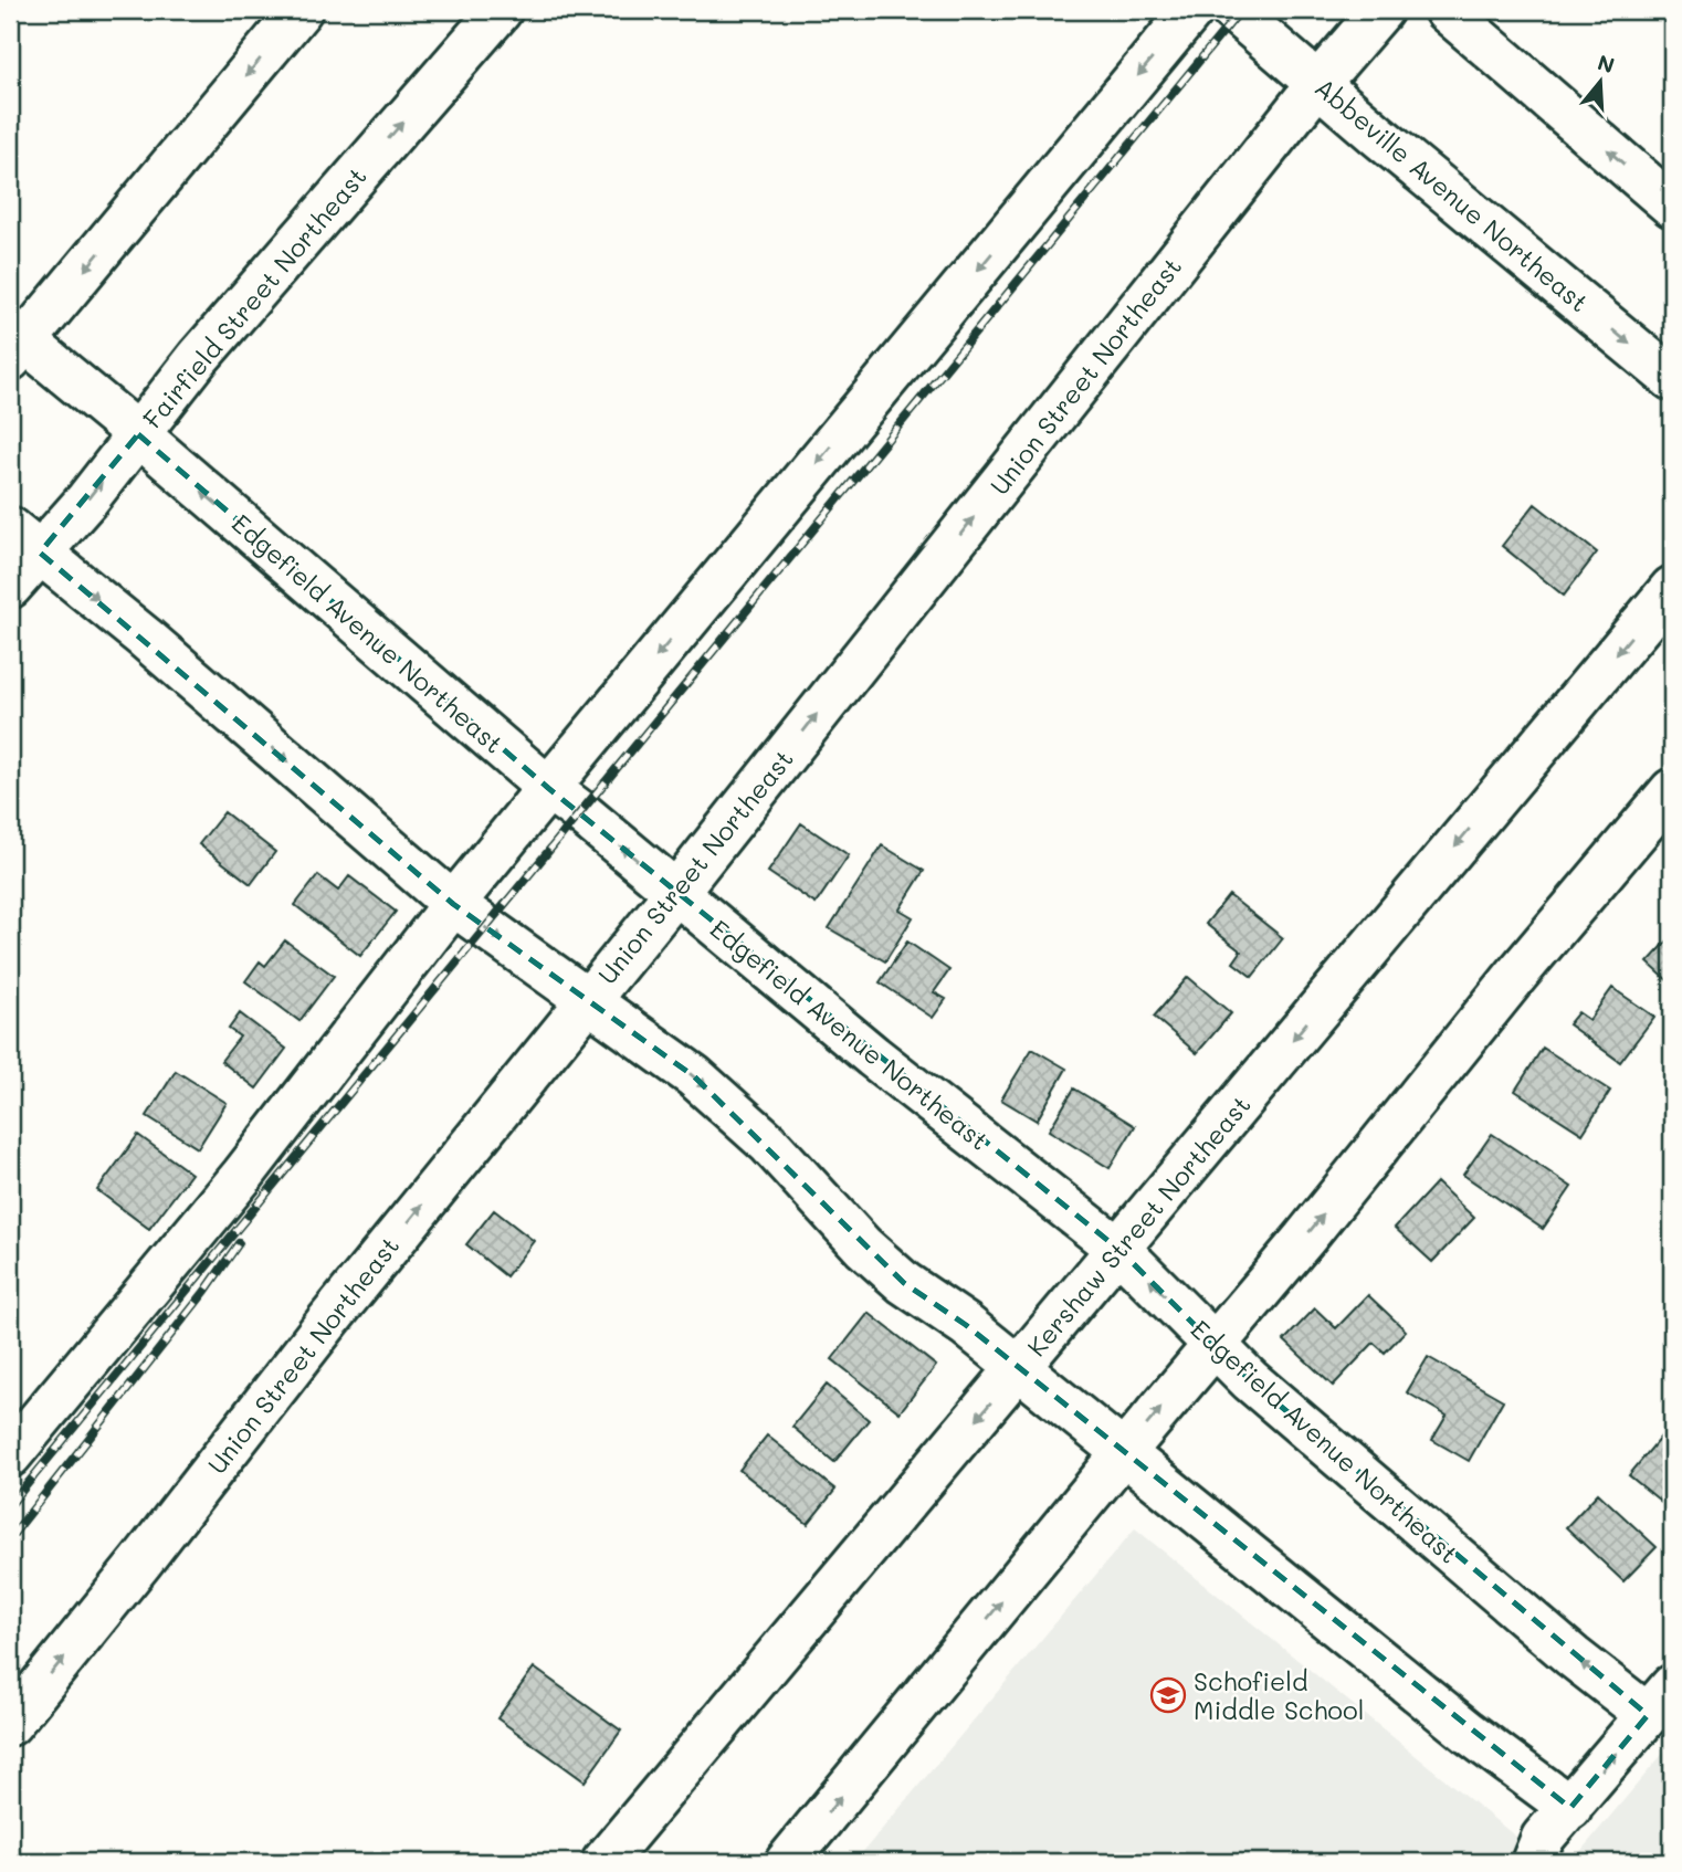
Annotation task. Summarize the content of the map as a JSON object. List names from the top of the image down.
{
  "streets": {
    "street": [
      "Abbeville Avenue Northeast",
      "Fairfield Street Northeast",
      "Union Street Northeast",
      "Edgefield Avenue Northeast",
      "Kershaw Street Northeast"
    ]
  },
  "crossings": [
    ["Abbeville Avenue Northeast", "Union Street Northeast"],
    ["Fairfield Street Northeast", "Edgefield Avenue Northeast"],
    ["Union Street Northeast", "Edgefield Avenue Northeast"],
    ["Edgefield Avenue Northeast", "Kershaw Street Northeast"]
  ],
  "places": {
    "school or university": ["Schofield Middle School"]
  },
  "north": "top"
}
